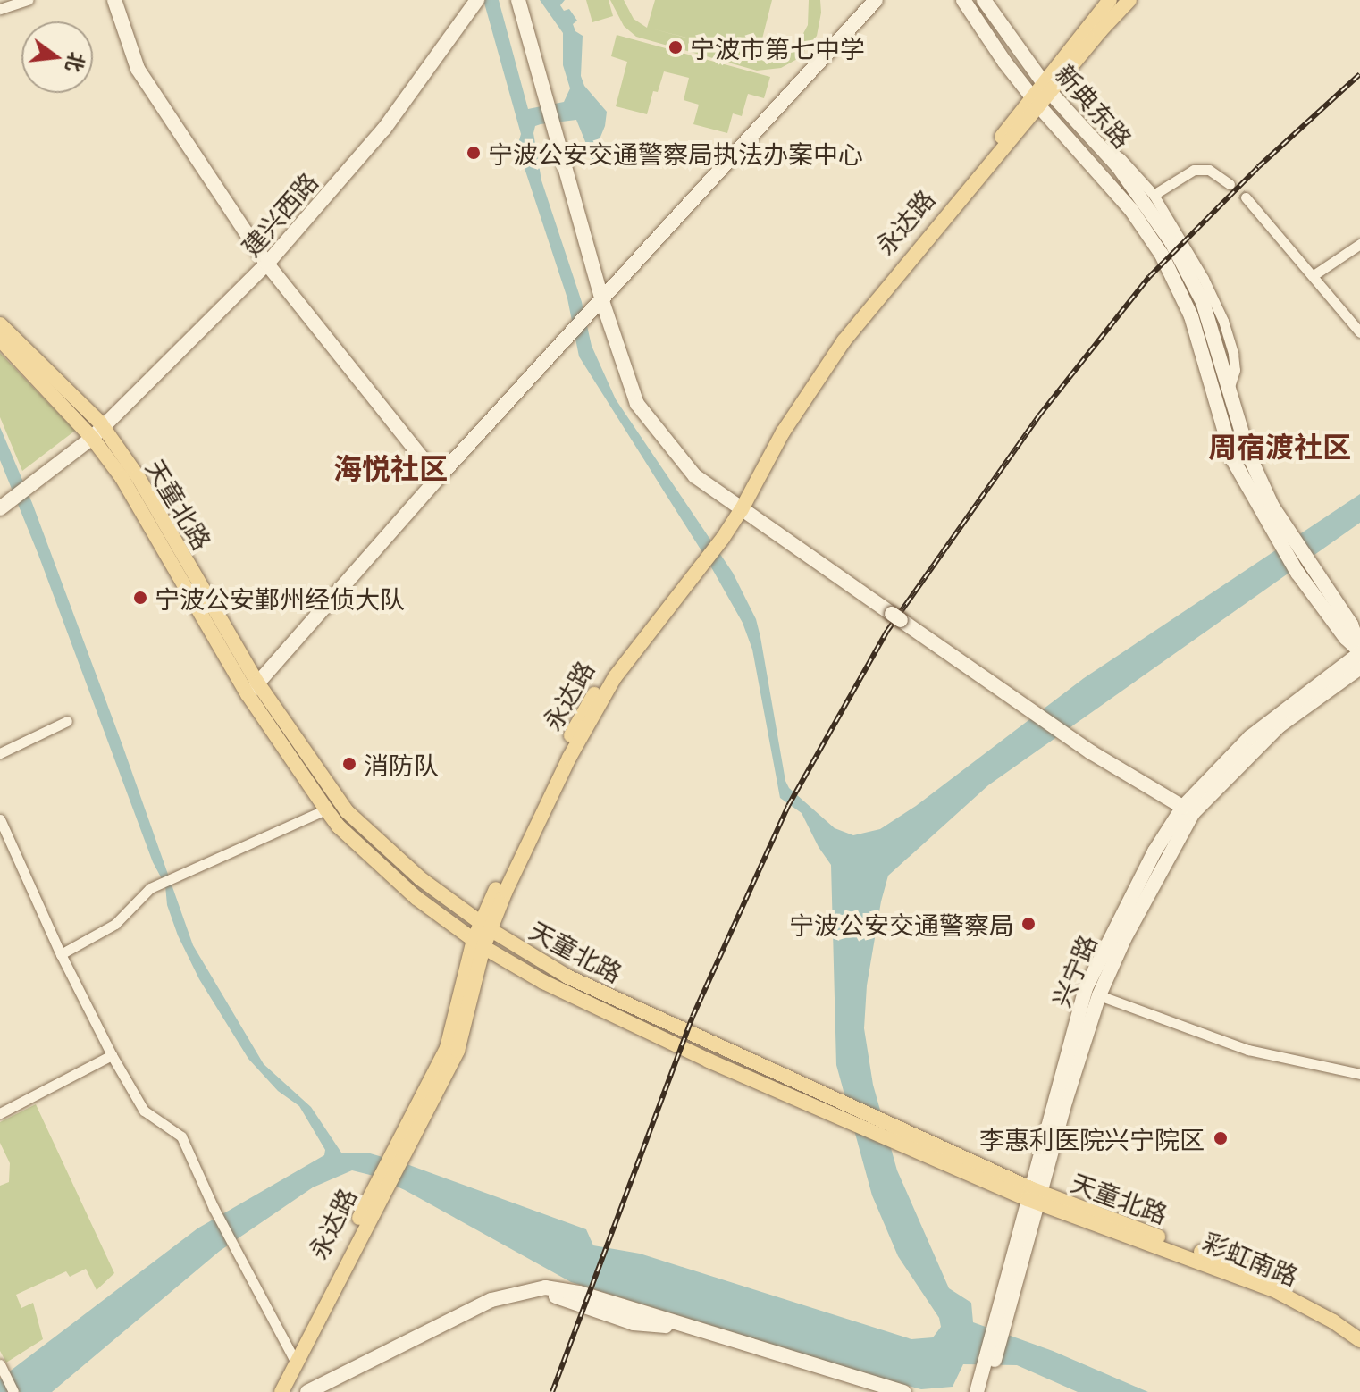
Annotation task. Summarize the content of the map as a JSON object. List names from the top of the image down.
{
  "streets": {
    "main road": [
      "新典东路",
      "建兴西路",
      "永达路",
      "天童北路",
      "兴宁路",
      "彩虹南路"
    ]
  },
  "crossings": [
    ["新典东路", "永达路"],
    ["建兴西路", "天童北路"],
    ["永达路", "天童北路"],
    ["天童北路", "兴宁路"],
    ["天童北路", "彩虹南路"],
    ["兴宁路", "彩虹南路"]
  ],
  "districts": ["周宿渡社区", "海悦社区"],
  "places": [
    "宁波市第七中学",
    "宁波公安交通警察局执法办案中心",
    "宁波公安鄞州经侦大队",
    "消防队",
    "宁波公安交通警察局",
    "李惠利医院兴宁院区"
  ],
  "north": "right"
}
